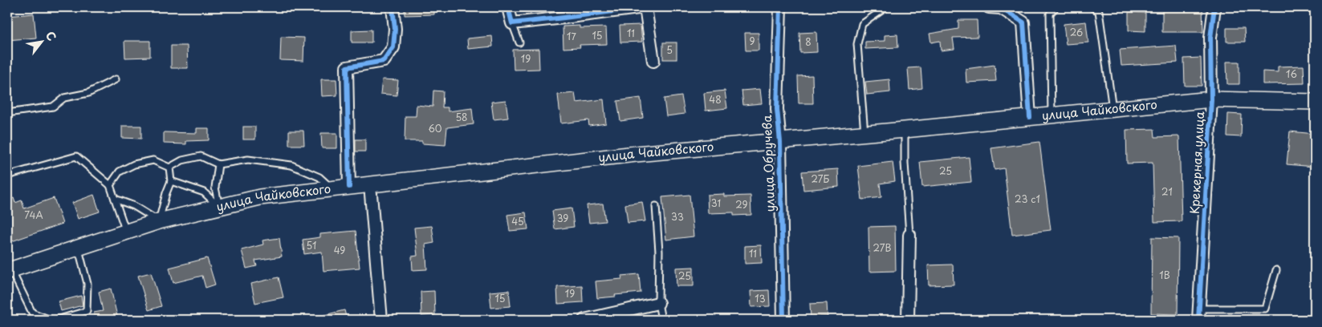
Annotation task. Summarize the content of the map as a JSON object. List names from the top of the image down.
{
  "streets": {
    "main road": ["улица Чайковского"],
    "street": ["Крекерная улица", "улица Обручева"]
  },
  "crossings": [
    ["улица Чайковского", "Крекерная улица"],
    ["улица Чайковского", "улица Обручева"]
  ],
  "house_numbers": [
    "26",
    "11",
    "15",
    "17",
    "9",
    "8",
    "5",
    "19",
    "16",
    "48",
    "58",
    "60",
    "25",
    "27Б",
    "21",
    "23 с1",
    "31",
    "29",
    "74А",
    "33",
    "39",
    "45",
    "51",
    "27В",
    "49",
    "11",
    "1В",
    "25",
    "19",
    "15",
    "13"
  ],
  "north": "top right"
}
